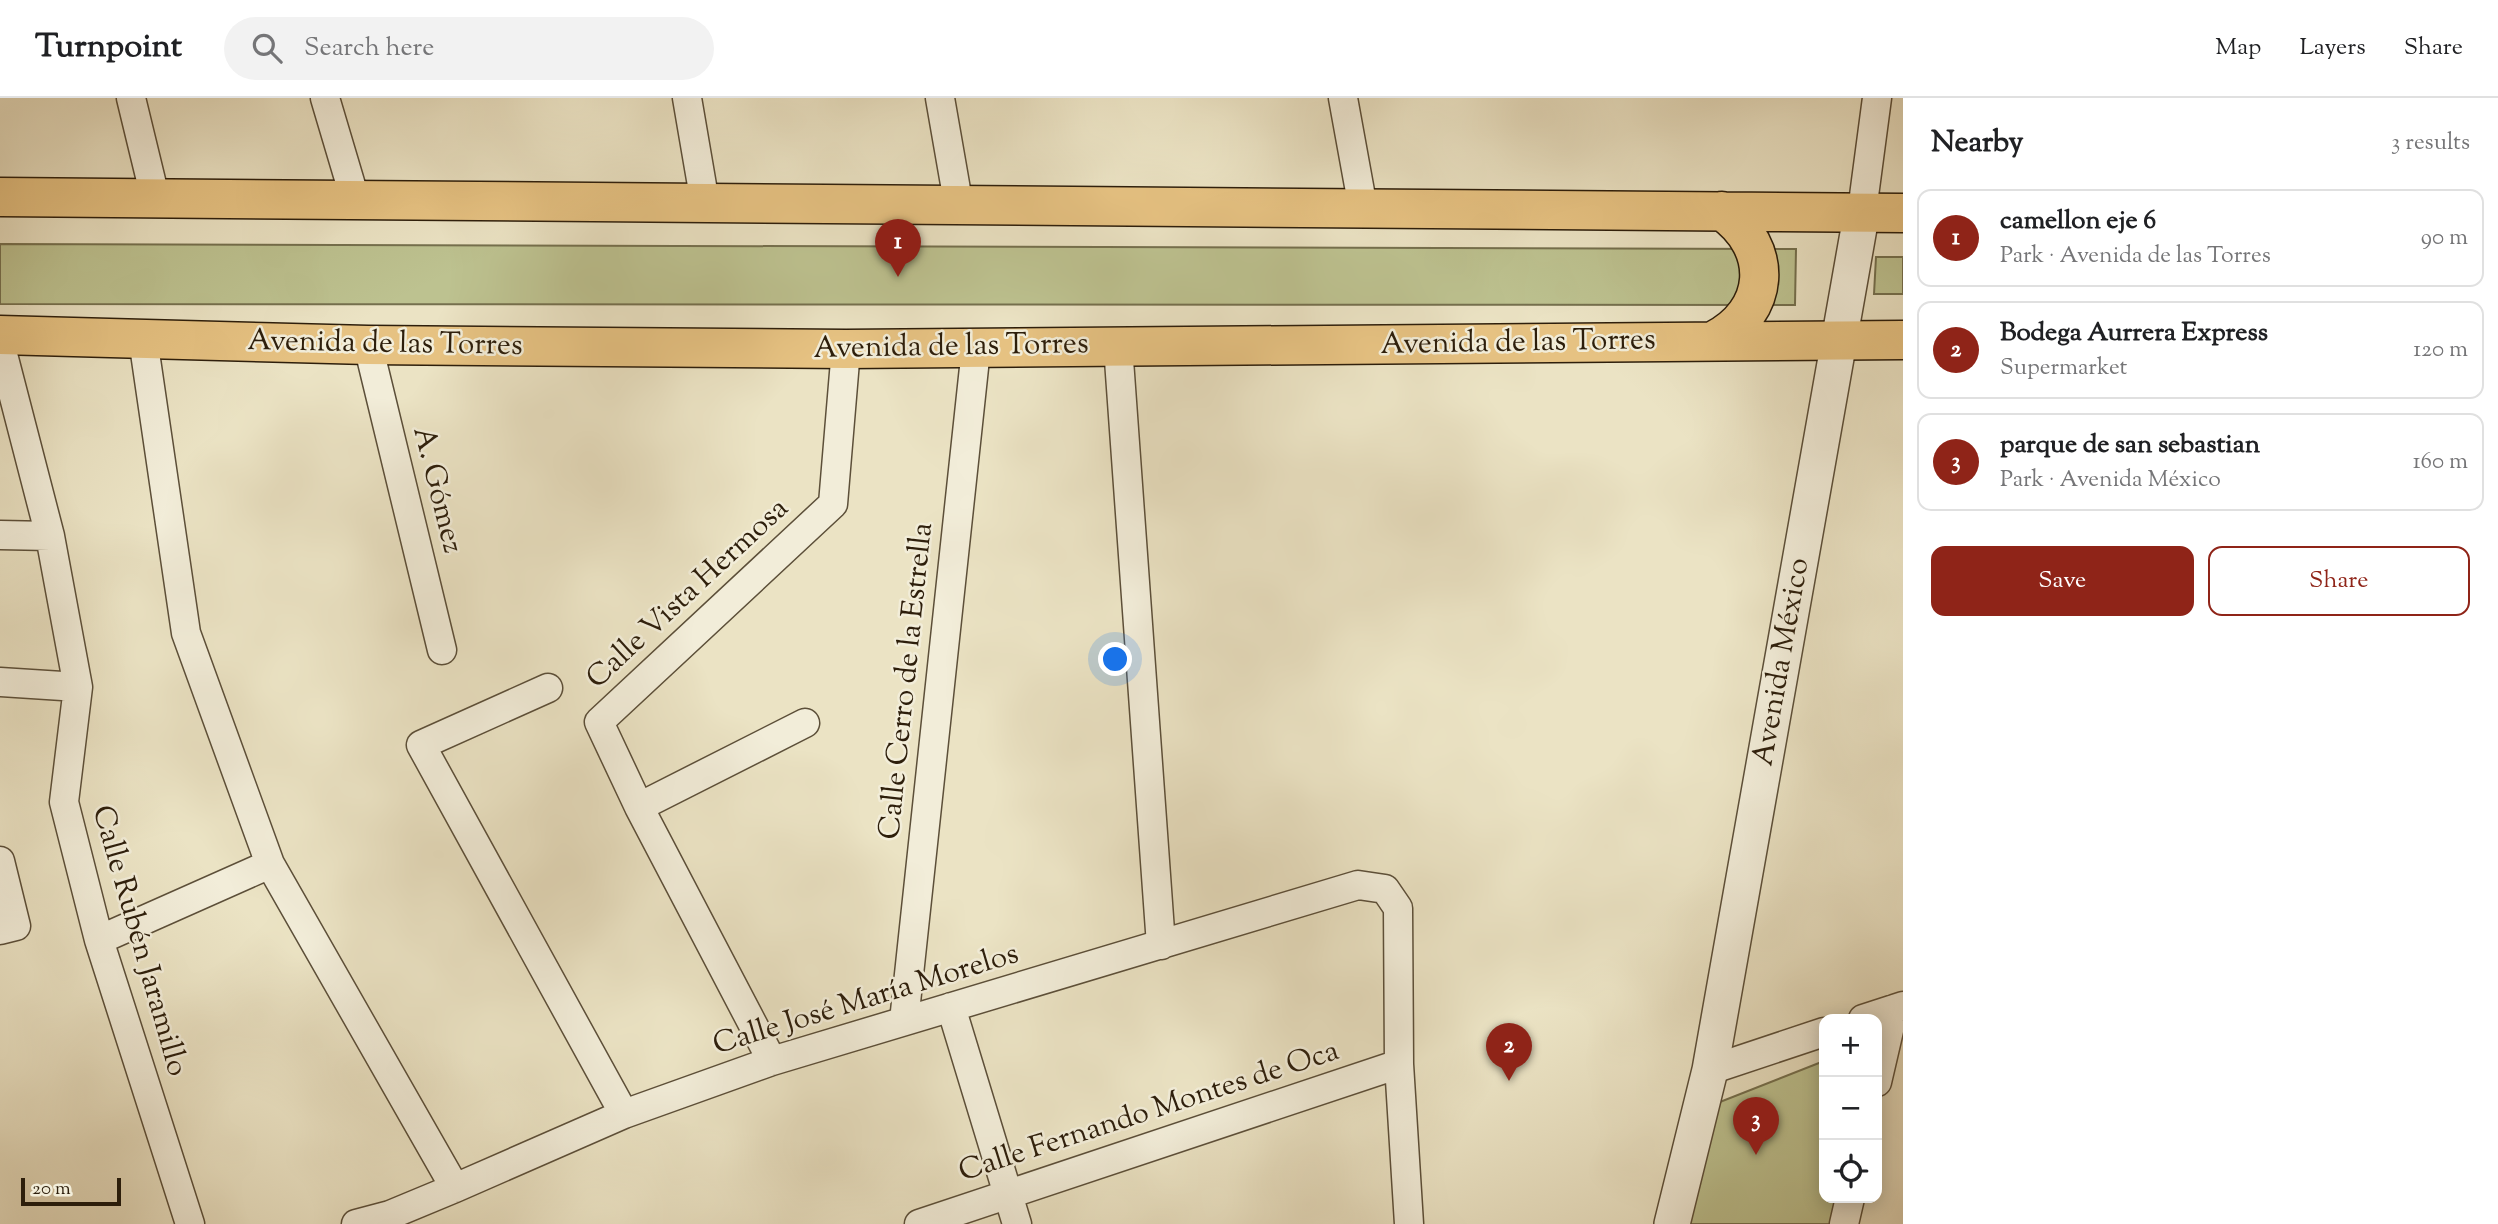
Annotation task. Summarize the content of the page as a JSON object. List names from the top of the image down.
{
  "streets": {
    "main road": ["Avenida de las Torres"],
    "street": [
      "A. Gómez",
      "Calle Vista Hermosa",
      "Avenida México",
      "Calle Cerro de la Estrella",
      "Calle Rubén Jaramillo",
      "Calle José María Morelos",
      "Calle Fernando Montes de Oca"
    ]
  },
  "crossings": [
    ["Avenida de las Torres", "A. Gómez"],
    ["Avenida de las Torres", "Calle Vista Hermosa"],
    ["Avenida de las Torres", "Avenida México"],
    ["Avenida de las Torres", "Calle Cerro de la Estrella"],
    ["Calle Vista Hermosa", "Calle José María Morelos"],
    ["Calle Cerro de la Estrella", "Calle José María Morelos"],
    ["Calle José María Morelos", "Calle Fernando Montes de Oca"]
  ],
  "scale_bar": "20 m",
  "page": {
    "header": "Turnpoint",
    "search": "Search here",
    "nav": ["Map", "Layers", "Share"],
    "heading": ["Nearby", "3 results"],
    "list": [
      {
        "mark": "1",
        "name": "camellon eje 6",
        "note": "Park · Avenida de las Torres",
        "value": "90 m"
      },
      {
        "mark": "2",
        "name": "Bodega Aurrera Express",
        "note": "Supermarket",
        "value": "120 m"
      },
      {
        "mark": "3",
        "name": "parque de san sebastian",
        "note": "Park · Avenida México",
        "value": "160 m"
      }
    ],
    "pins": ["1", "2", "3"],
    "buttons": ["Save", "Share"],
    "map_buttons": ["+", "−"],
    "scale": "20 m"
  }
}
